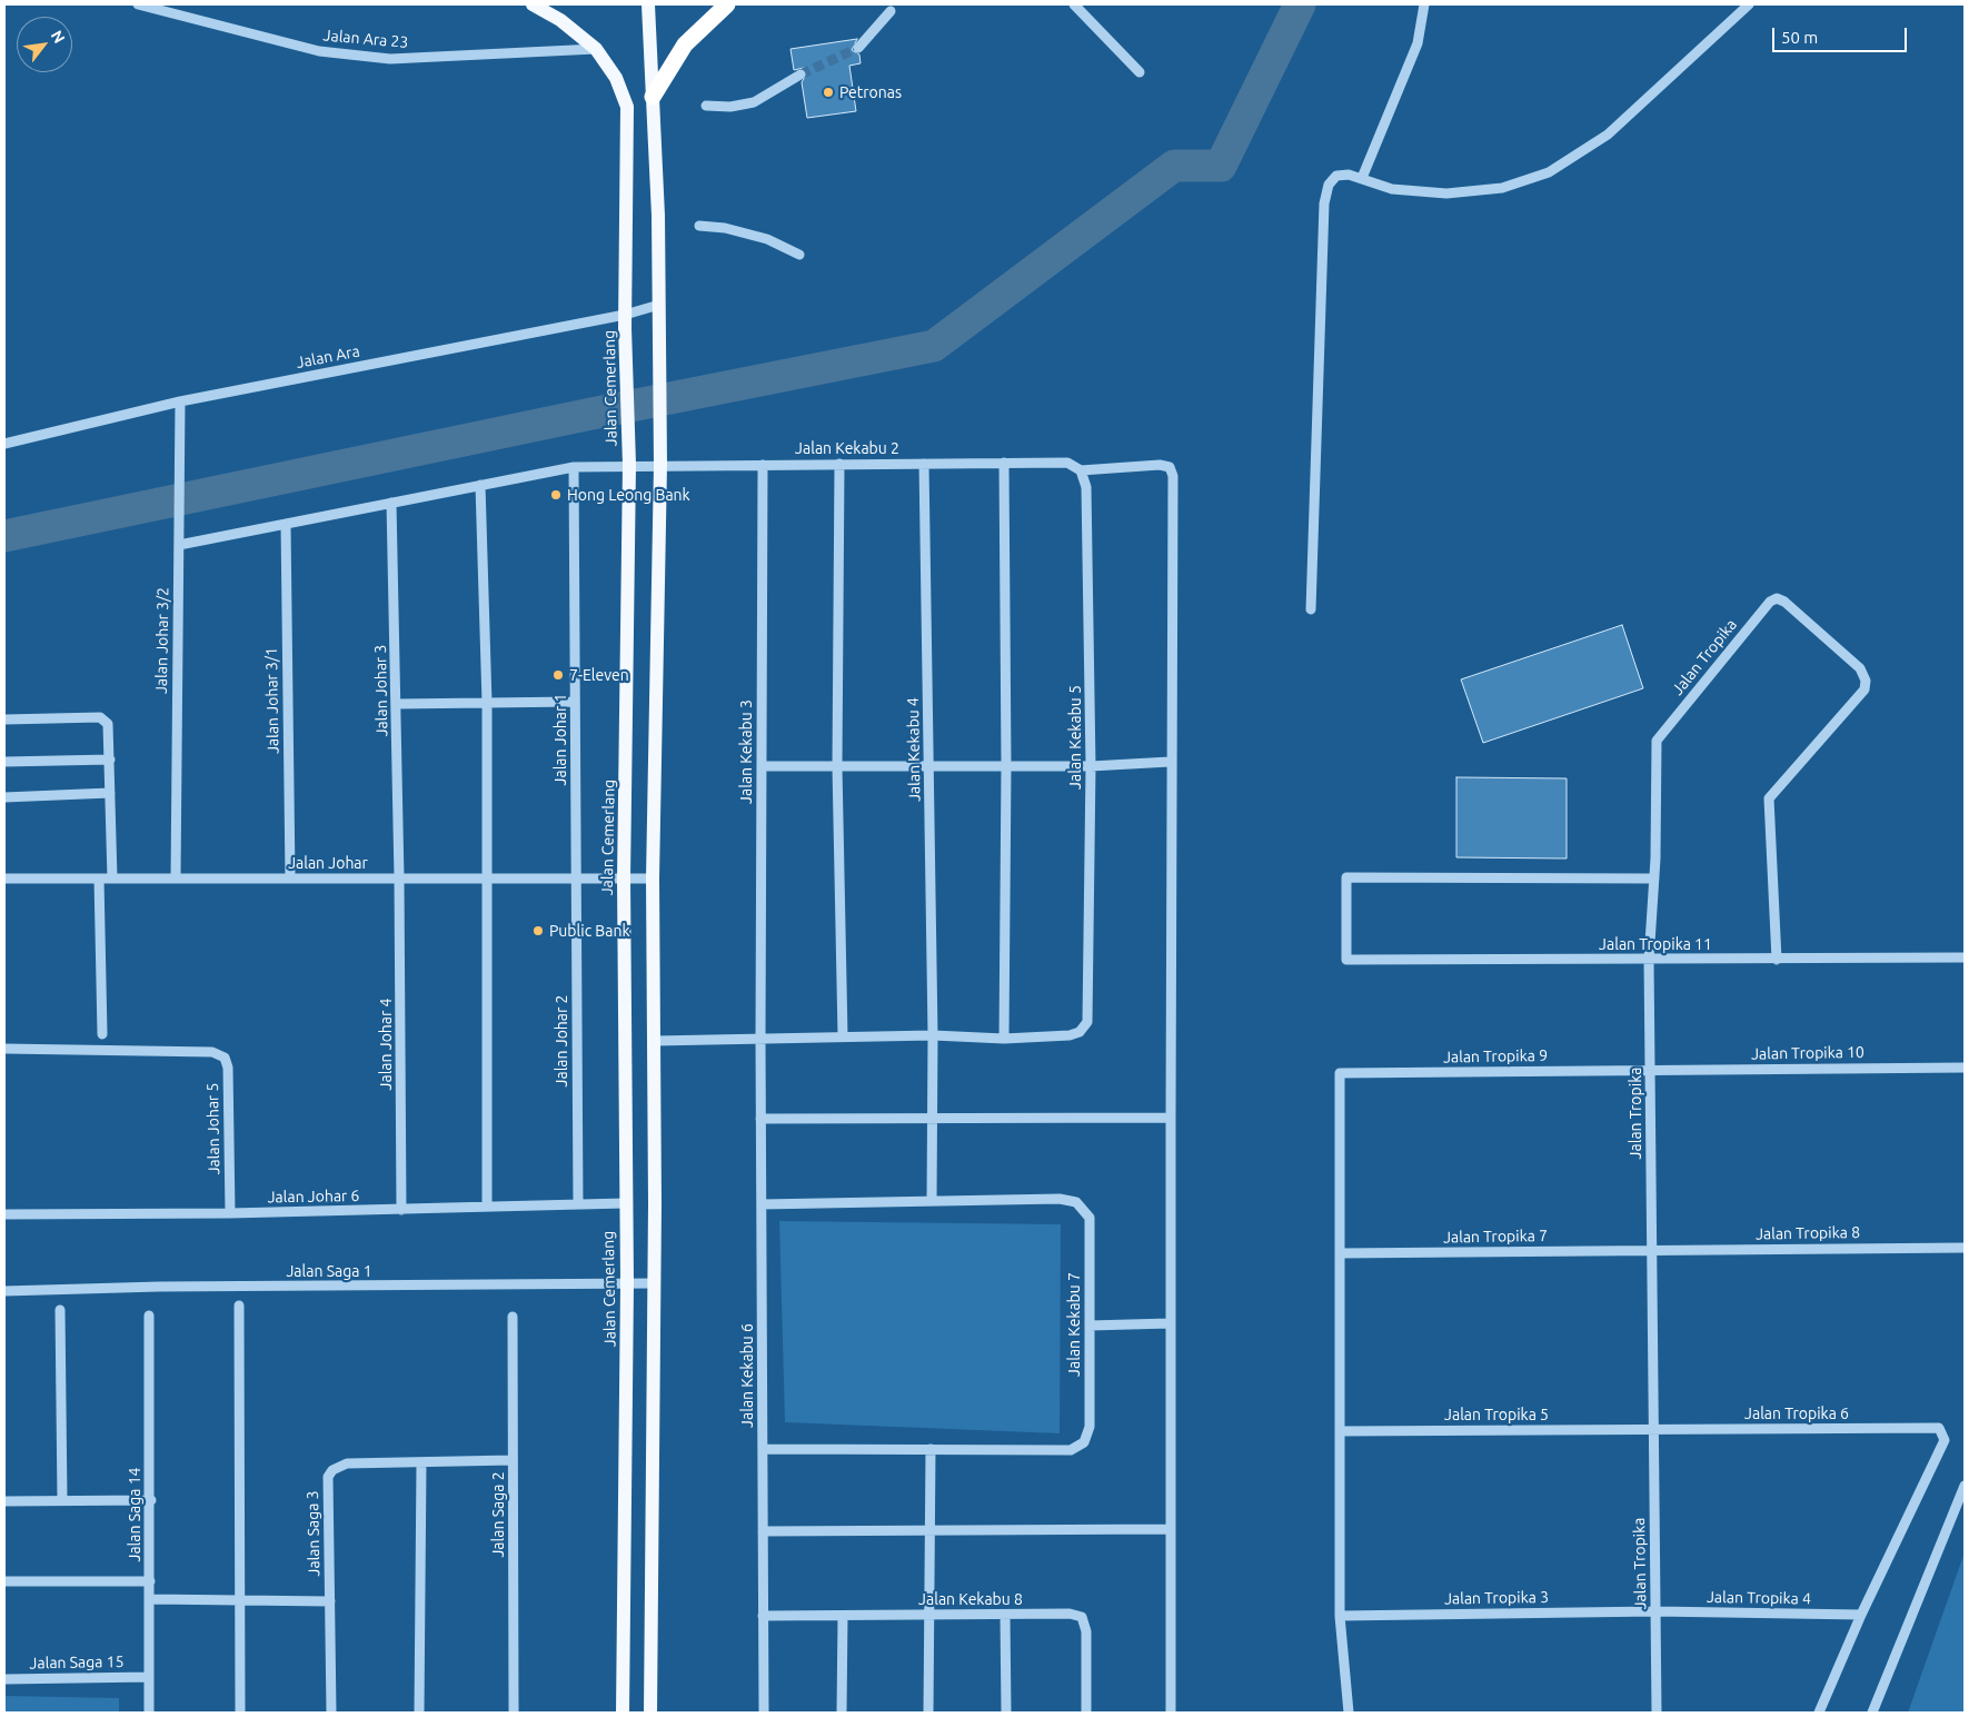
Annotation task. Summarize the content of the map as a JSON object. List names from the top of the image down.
{
  "streets": {
    "main road": ["Jalan Cemerlang"],
    "street": [
      "Jalan Ara 23",
      "Jalan Ara",
      "Jalan Kekabu 2",
      "Jalan Johar 3/2",
      "Jalan Tropika",
      "Jalan Johar 3",
      "Jalan Johar 3/1",
      "Jalan Kekabu 5",
      "Jalan Johar 1",
      "Jalan Kekabu 4",
      "Jalan Kekabu 3",
      "Jalan Johar",
      "Jalan Tropika 11",
      "Jalan Johar 2",
      "Jalan Johar 4",
      "Jalan Tropika 10",
      "Jalan Tropika 9",
      "Jalan Johar 5",
      "Jalan Johar 6",
      "Jalan Tropika 8",
      "Jalan Tropika 7",
      "Jalan Saga 1",
      "Jalan Kekabu 7",
      "Jalan Kekabu 6",
      "Jalan Tropika 6",
      "Jalan Tropika 5",
      "Jalan Saga 14",
      "Jalan Saga 2",
      "Jalan Saga 3",
      "Jalan Tropika 3",
      "Jalan Tropika 4",
      "Jalan Kekabu 8",
      "Jalan Saga 15"
    ]
  },
  "crossings": [
    ["Jalan Ara 23", "Jalan Cemerlang"],
    ["Jalan Ara", "Jalan Cemerlang"],
    ["Jalan Ara", "Jalan Johar 3/2"],
    ["Jalan Cemerlang", "Jalan Kekabu 2"],
    ["Jalan Cemerlang", "Jalan Johar"],
    ["Jalan Cemerlang", "Jalan Johar 6"],
    ["Jalan Cemerlang", "Jalan Saga 1"],
    ["Jalan Kekabu 2", "Jalan Kekabu 5"],
    ["Jalan Kekabu 2", "Jalan Kekabu 4"],
    ["Jalan Kekabu 2", "Jalan Kekabu 3"],
    ["Jalan Johar 3/2", "Jalan Johar"],
    ["Jalan Tropika", "Jalan Tropika 11"],
    ["Jalan Tropika", "Jalan Tropika 10"],
    ["Jalan Tropika", "Jalan Tropika 9"],
    ["Jalan Tropika", "Jalan Tropika 8"],
    ["Jalan Tropika", "Jalan Tropika 7"],
    ["Jalan Tropika", "Jalan Tropika 6"],
    ["Jalan Tropika", "Jalan Tropika 5"],
    ["Jalan Tropika", "Jalan Tropika 3"],
    ["Jalan Tropika", "Jalan Tropika 4"],
    ["Jalan Johar 3", "Jalan Johar"],
    ["Jalan Johar 3", "Jalan Johar 4"],
    ["Jalan Johar 3/1", "Jalan Johar"],
    ["Jalan Johar 1", "Jalan Johar"],
    ["Jalan Johar 1", "Jalan Johar 2"],
    ["Jalan Kekabu 4", "Jalan Kekabu 7"],
    ["Jalan Kekabu 3", "Jalan Kekabu 6"],
    ["Jalan Johar", "Jalan Johar 2"],
    ["Jalan Johar", "Jalan Johar 4"],
    ["Jalan Johar 2", "Jalan Johar 6"],
    ["Jalan Johar 4", "Jalan Johar 6"],
    ["Jalan Tropika 10", "Jalan Tropika 9"],
    ["Jalan Tropika 9", "Jalan Tropika 7"],
    ["Jalan Johar 5", "Jalan Johar 6"],
    ["Jalan Tropika 8", "Jalan Tropika 7"],
    ["Jalan Kekabu 7", "Jalan Kekabu 6"],
    ["Jalan Kekabu 6", "Jalan Kekabu 8"],
    ["Jalan Tropika 6", "Jalan Tropika 5"],
    ["Jalan Tropika 6", "Jalan Tropika 4"],
    ["Jalan Saga 14", "Jalan Saga 15"],
    ["Jalan Saga 2", "Jalan Saga 3"],
    ["Jalan Tropika 3", "Jalan Tropika 4"]
  ],
  "places": [
    "Petronas",
    "Hong Leong Bank",
    "7-Eleven",
    "Public Bank"
  ],
  "scale_bar": "50 m",
  "north": "top right"
}
